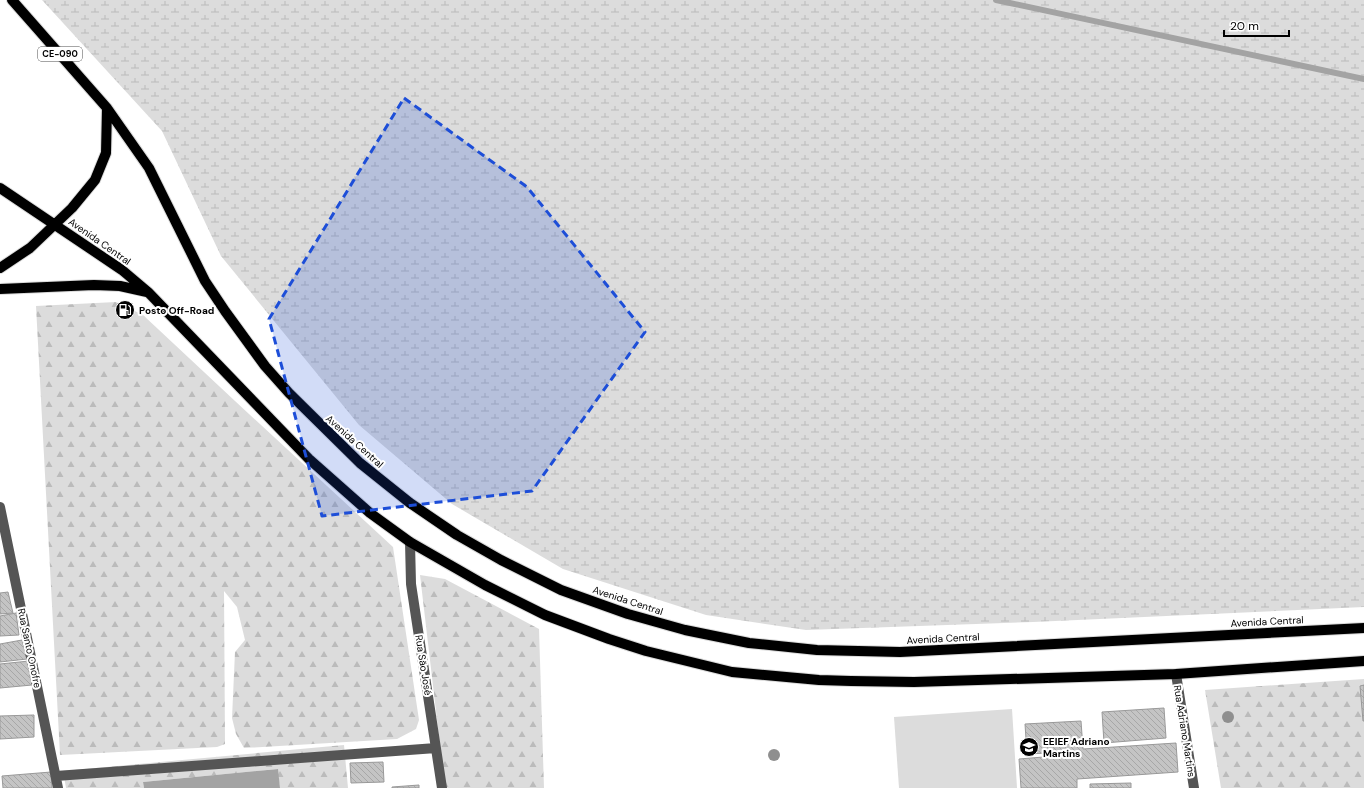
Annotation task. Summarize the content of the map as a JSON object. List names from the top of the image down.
{
  "streets": {
    "main road": ["CE-090", "Avenida Central"],
    "street": ["Rua Santo Onofre", "Rua São José", "Rua Adriano Martins"]
  },
  "crossings": [
    ["CE-090", "Avenida Central"],
    ["Avenida Central", "Rua São José"],
    ["Avenida Central", "Rua Adriano Martins"]
  ],
  "places": {
    "fuel station": ["Posto Off-Road"],
    "school or university": ["EEIEF Adriano Martins"]
  },
  "scale_bar": "20 m"
}
